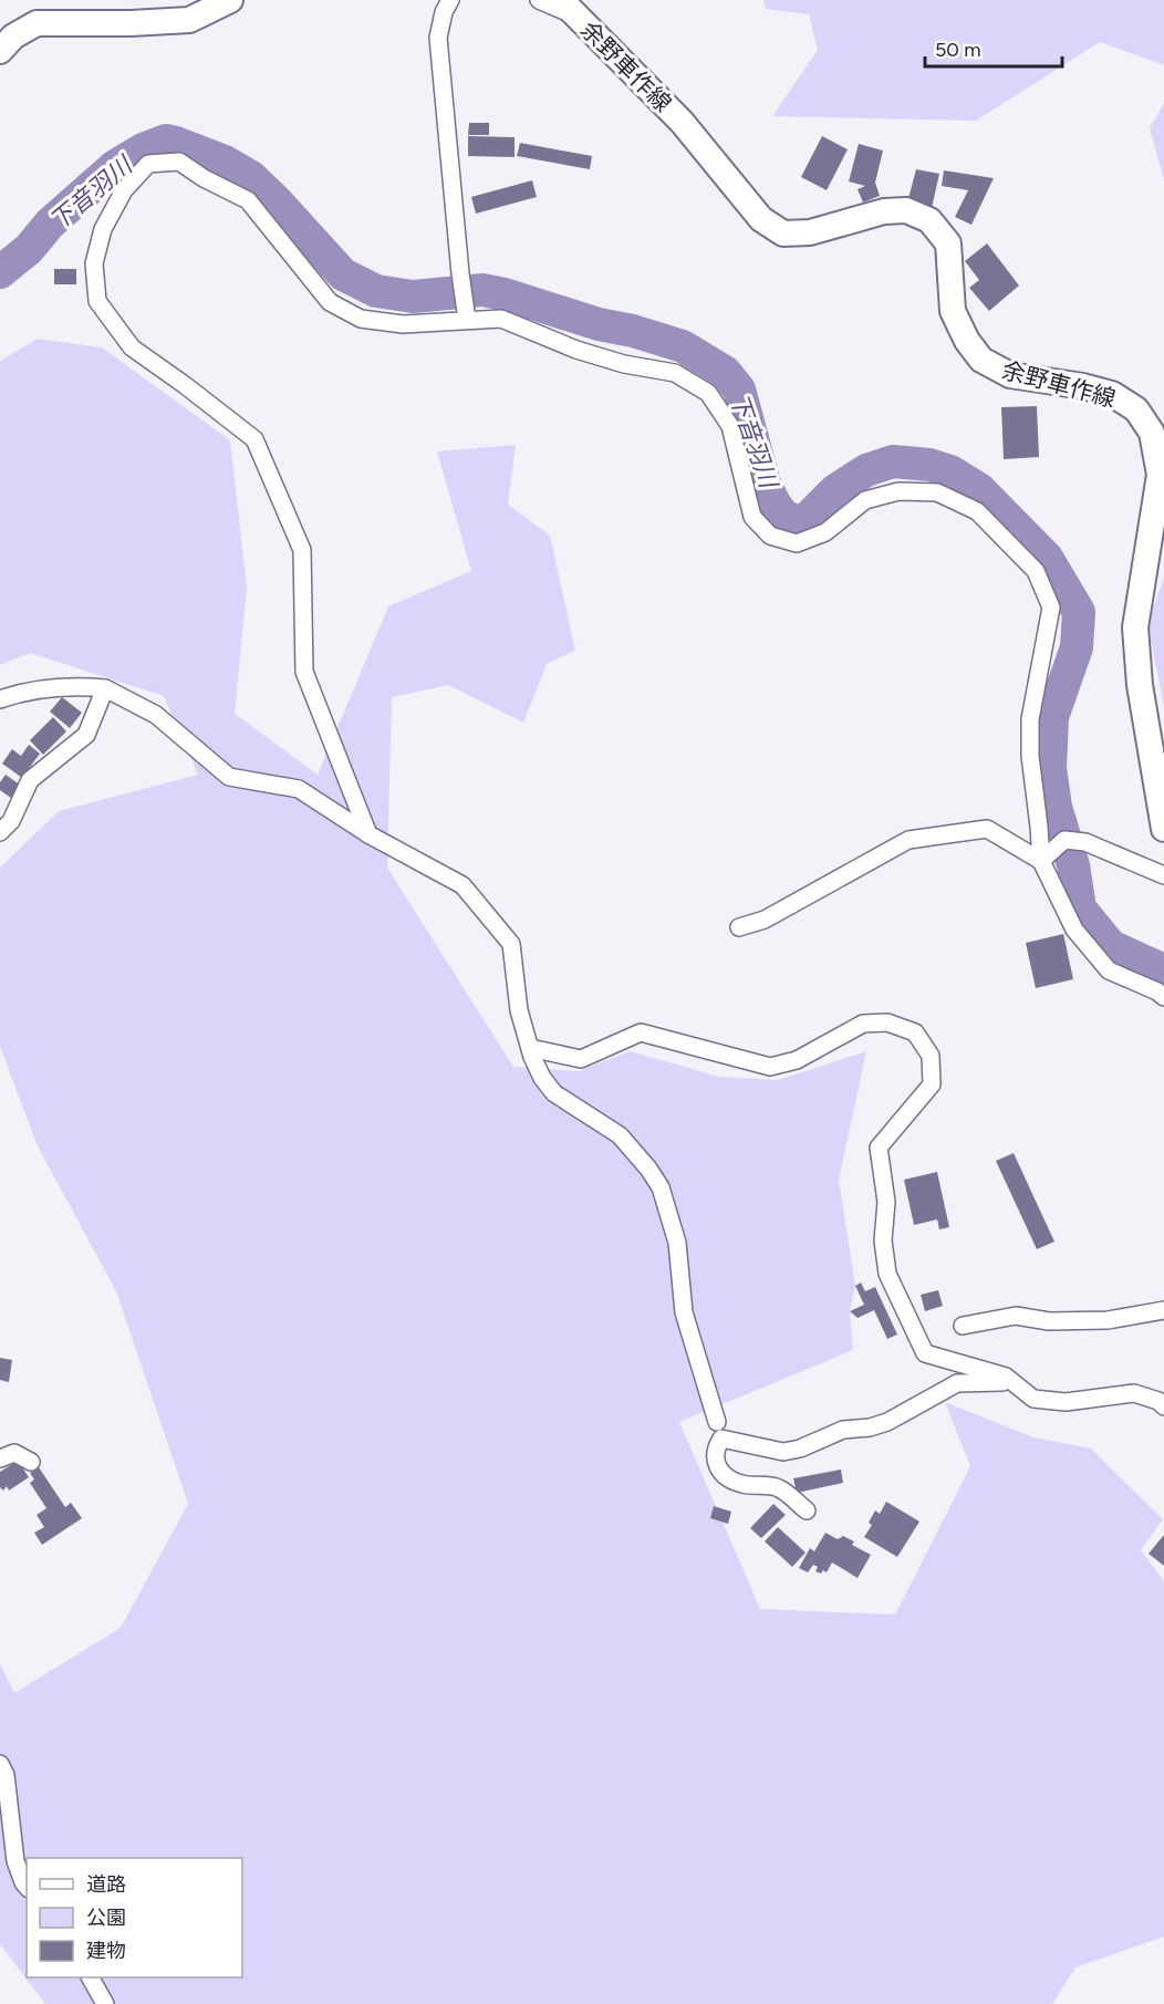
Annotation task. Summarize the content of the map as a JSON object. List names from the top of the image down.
{
  "streets": {
    "main road": ["余野車作線"]
  },
  "water": ["下音羽川"],
  "legend": ["道路", "公園", "建物"],
  "scale_bar": "50 m"
}
